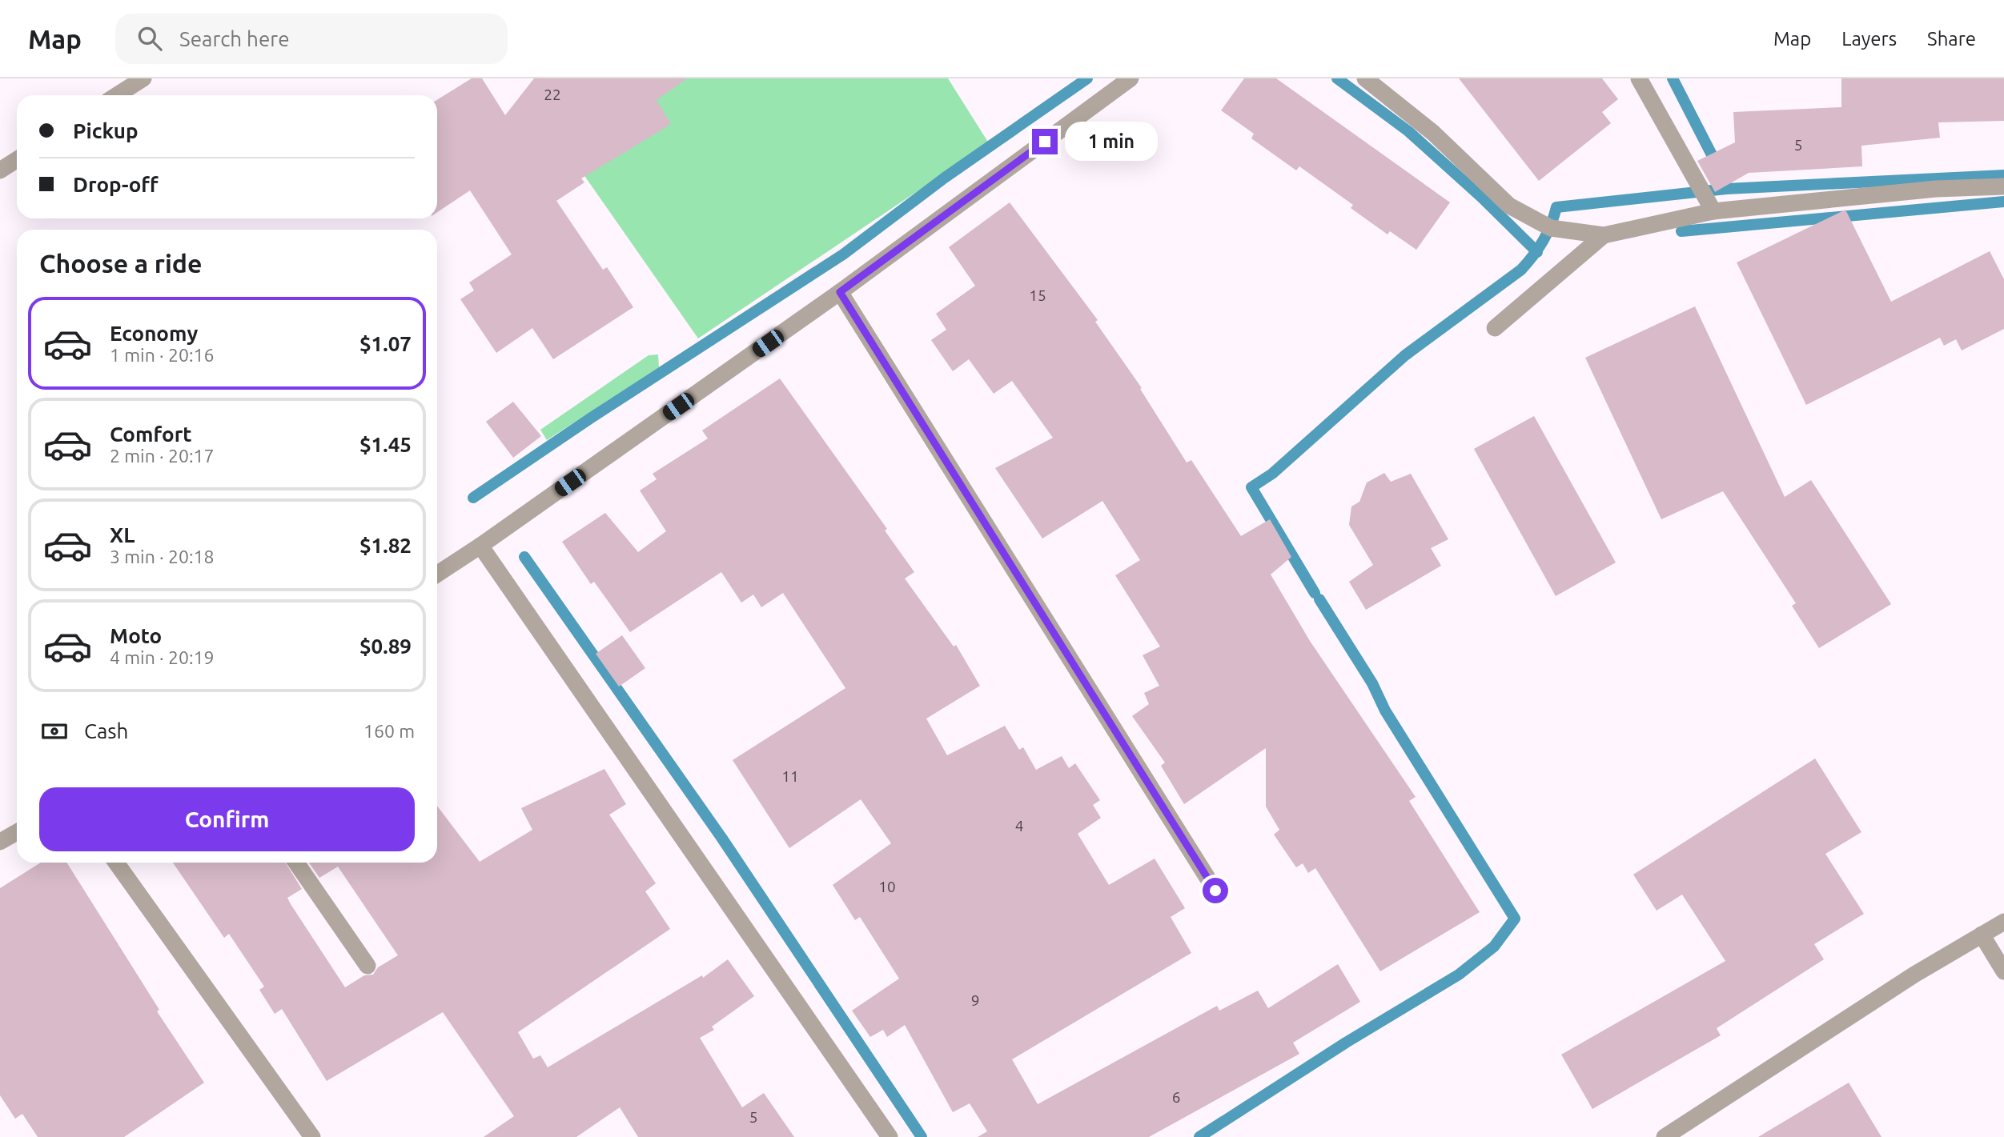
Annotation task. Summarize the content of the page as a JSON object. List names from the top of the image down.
{
  "house_numbers": [
    "22",
    "5",
    "15",
    "11",
    "4",
    "10",
    "9",
    "6",
    "5"
  ],
  "page": {
    "header": "Map",
    "search": "Search here",
    "nav": ["Map", "Layers", "Share"],
    "banner": ["Pickup", "Drop-off"],
    "bubble": "1 min",
    "heading": "Choose a ride",
    "list": [
      {
        "name": "Economy",
        "note": "1 min · 20:16",
        "value": "$1.07"
      },
      {
        "name": "Comfort",
        "note": "2 min · 20:17",
        "value": "$1.45"
      },
      {
        "name": "XL",
        "note": "3 min · 20:18",
        "value": "$1.82"
      },
      {
        "name": "Moto",
        "note": "4 min · 20:19",
        "value": "$0.89"
      }
    ],
    "pay": ["Cash", "160 m"],
    "buttons": "Confirm"
  }
}
